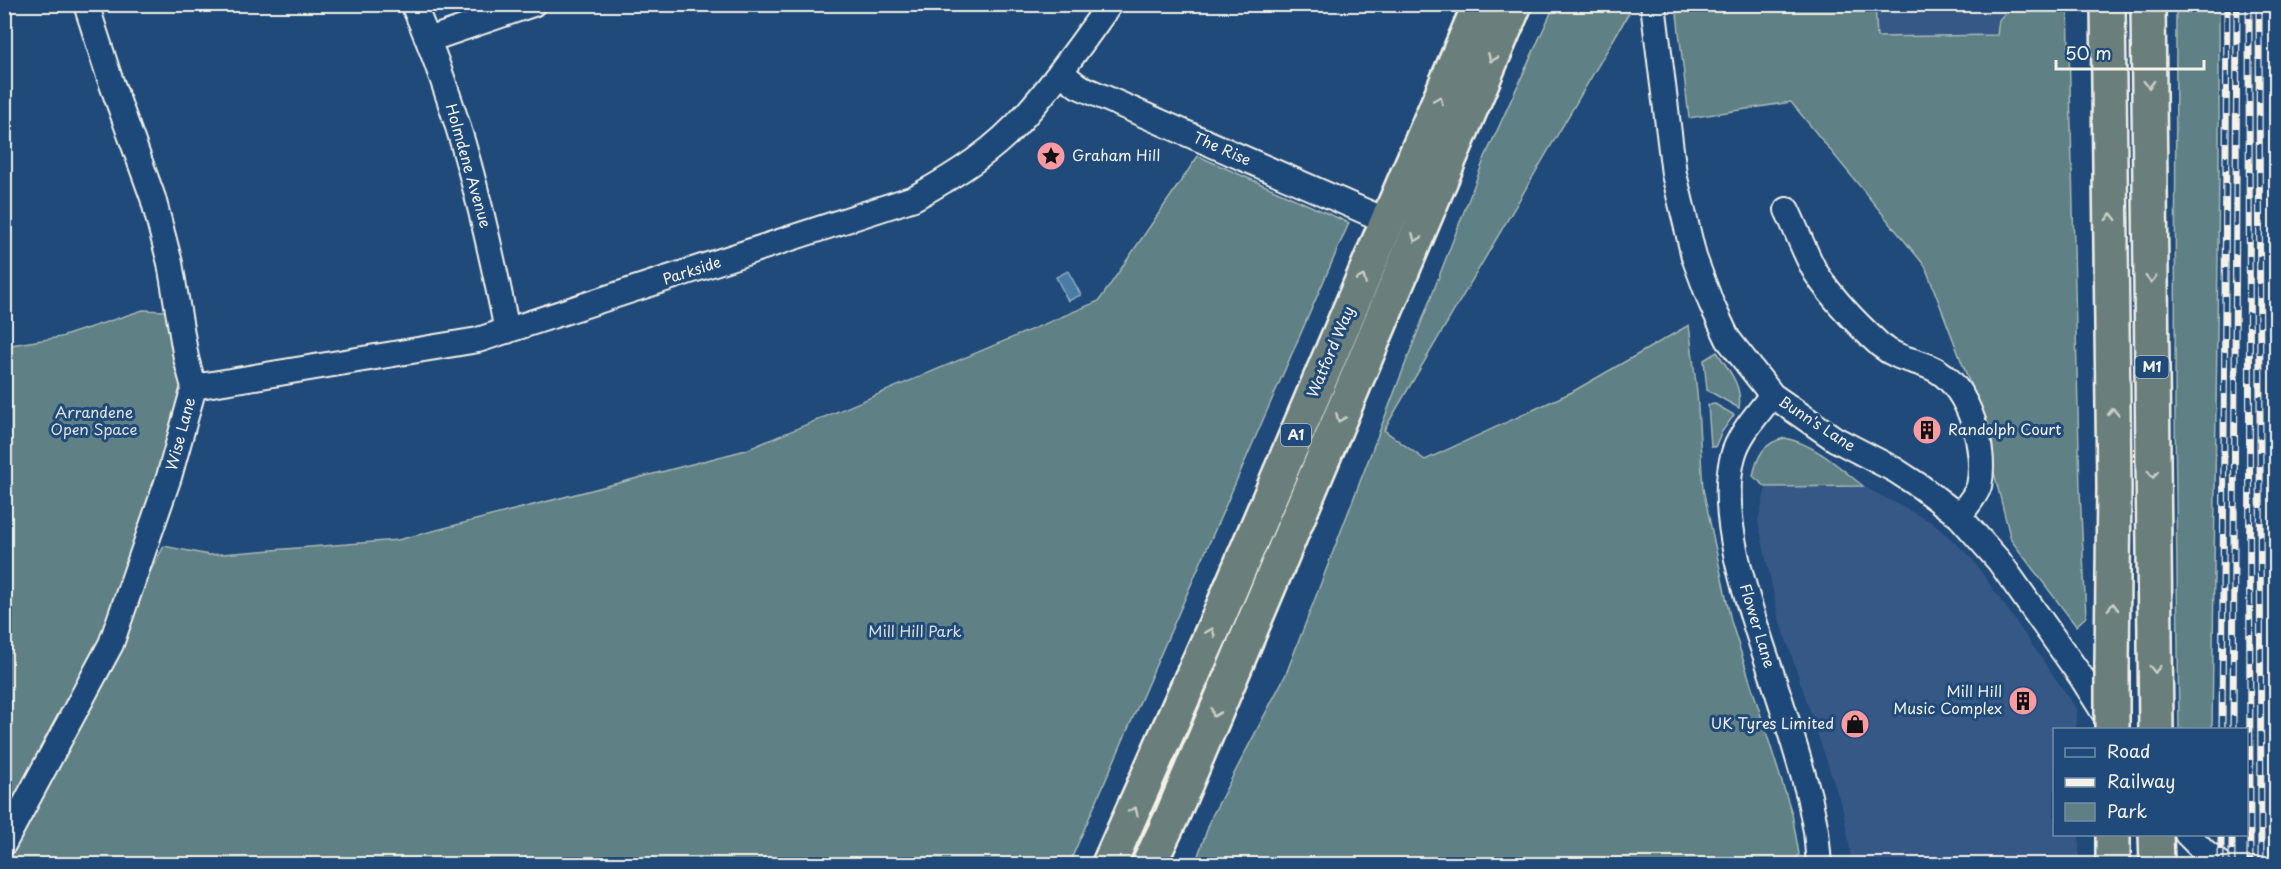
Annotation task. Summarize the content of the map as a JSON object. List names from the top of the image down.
{
  "streets": {
    "highway": ["Watford Way", "M1", "A1"],
    "street": [
      "The Rise",
      "Holmdene Avenue",
      "Parkside",
      "Bunn's Lane",
      "Wise Lane",
      "Flower Lane"
    ]
  },
  "crossings": [
    ["The Rise", "Parkside"],
    ["The Rise", "Watford Way"],
    ["Holmdene Avenue", "Parkside"],
    ["Parkside", "Wise Lane"],
    ["Bunn's Lane", "Flower Lane"]
  ],
  "parks": ["Arrandene Open Space", "Mill Hill Park"],
  "places": {
    "place": ["Graham Hill"],
    "building": ["Randolph Court", "Mill Hill Music Complex"],
    "shop": ["UK Tyres Limited"]
  },
  "legend": ["Road", "Railway", "Park"],
  "scale_bar": "50 m"
}
